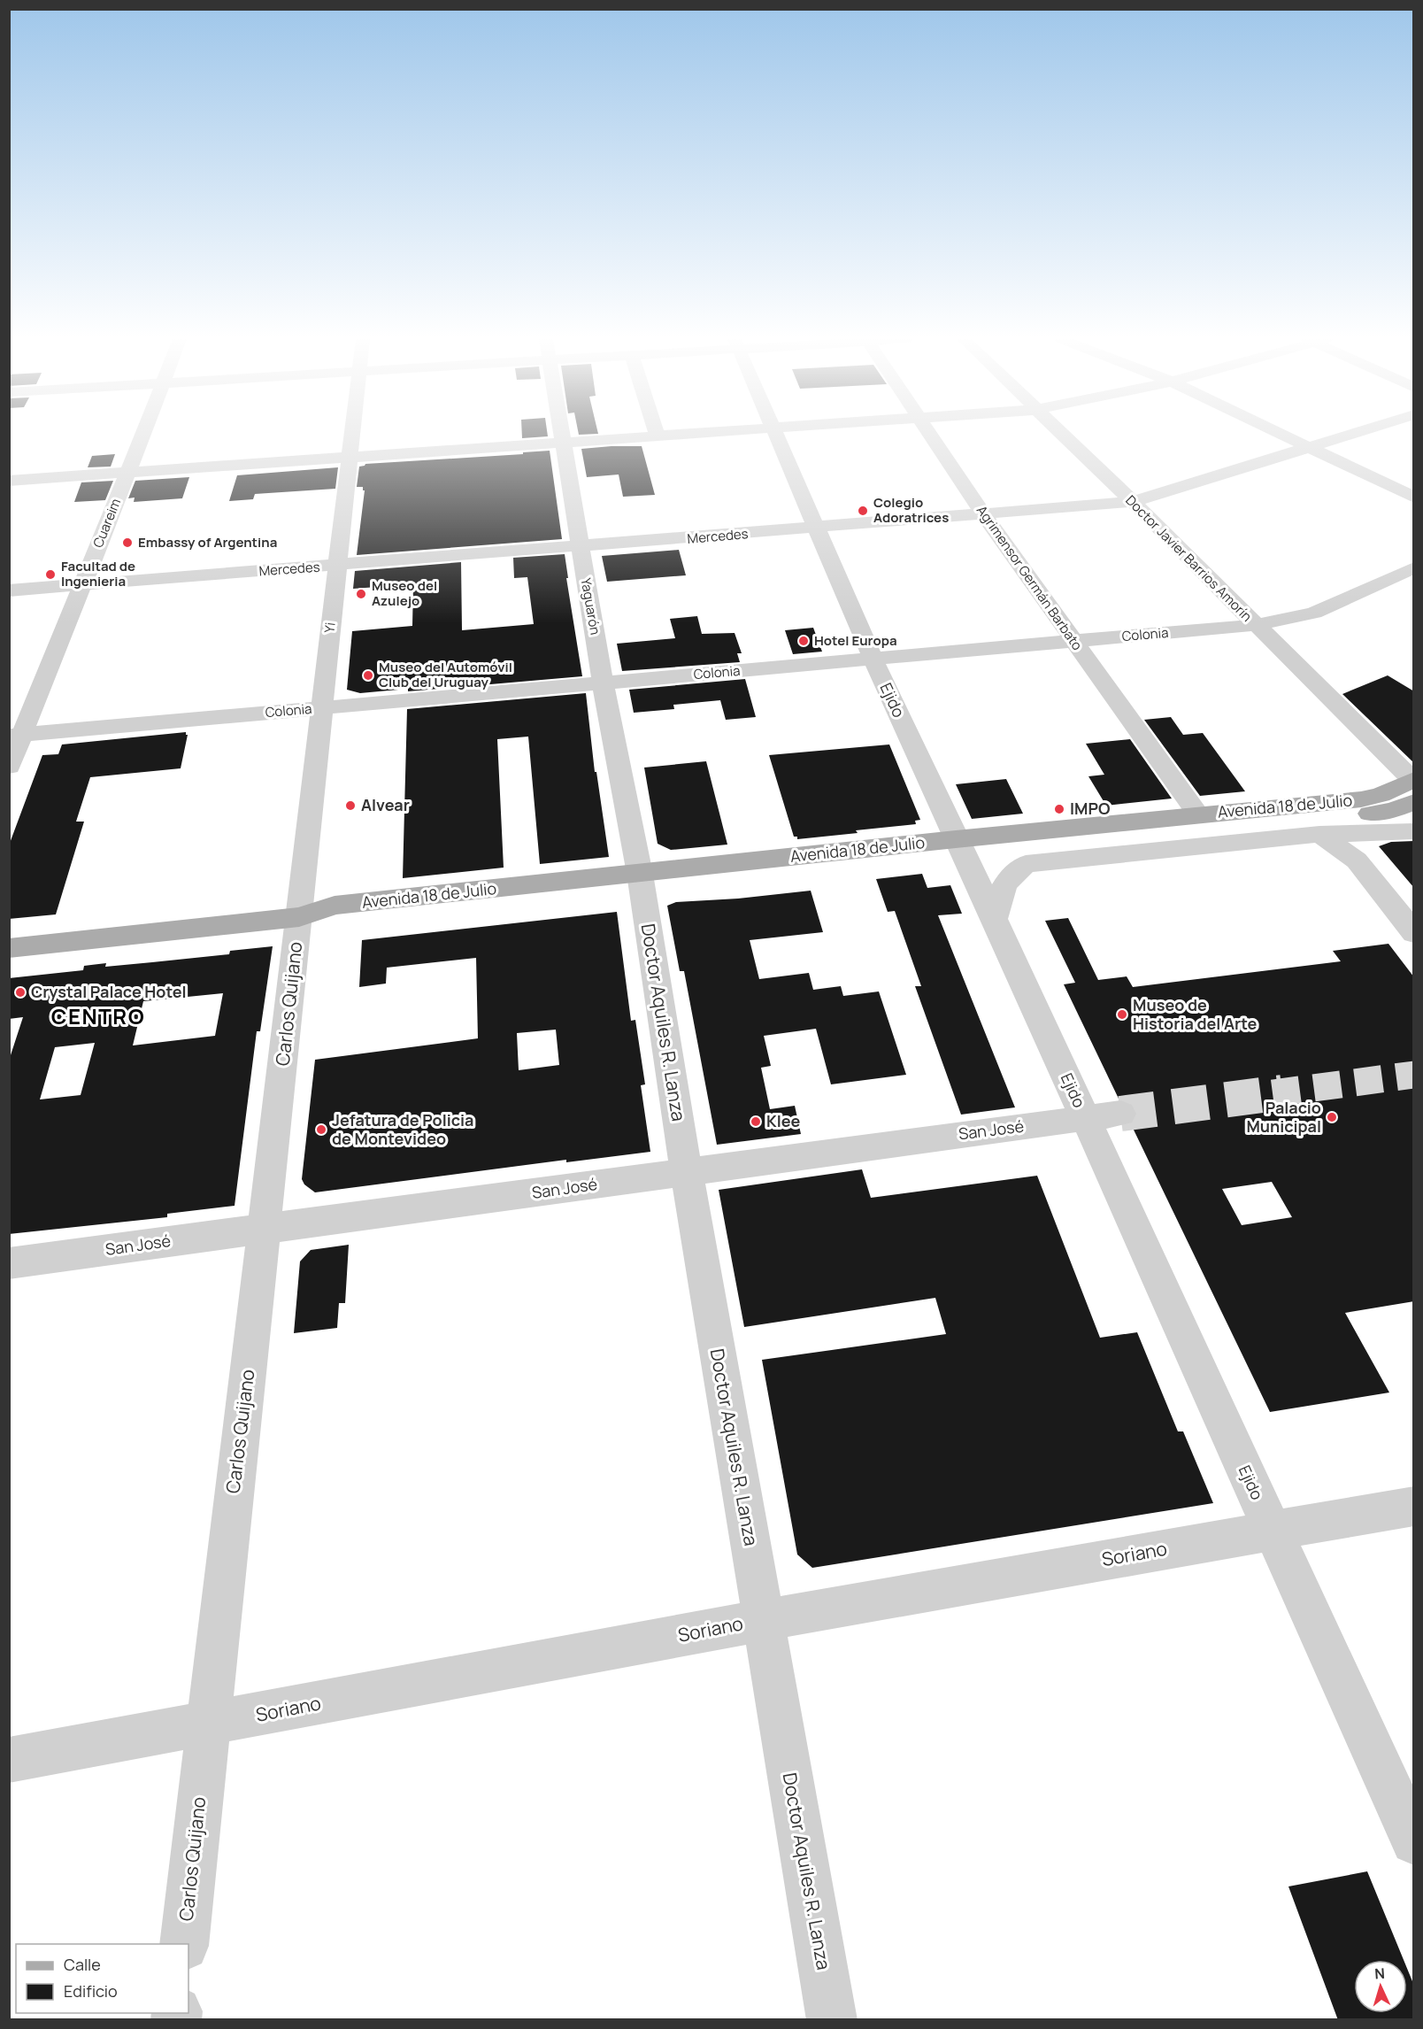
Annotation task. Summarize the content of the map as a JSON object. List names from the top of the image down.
{
  "streets": {
    "main road": ["Avenida 18 de Julio"],
    "street": [
      "Cuareim",
      "Mercedes",
      "Doctor Javier Barrios Amorín",
      "Agrimensor Germán Barbato",
      "Yaguarón",
      "Yi",
      "Colonia",
      "Ejido",
      "Carlos Quijano",
      "Doctor Aquiles R. Lanza",
      "San José",
      "Soriano"
    ]
  },
  "crossings": [
    ["Cuareim", "Mercedes"],
    ["Cuareim", "Colonia"],
    ["Mercedes", "Doctor Javier Barrios Amorín"],
    ["Mercedes", "Agrimensor Germán Barbato"],
    ["Mercedes", "Yaguarón"],
    ["Mercedes", "Yi"],
    ["Mercedes", "Ejido"],
    ["Doctor Javier Barrios Amorín", "Colonia"],
    ["Doctor Javier Barrios Amorín", "Avenida 18 de Julio"],
    ["Agrimensor Germán Barbato", "Colonia"],
    ["Agrimensor Germán Barbato", "Avenida 18 de Julio"],
    ["Yaguarón", "Colonia"],
    ["Yaguarón", "Avenida 18 de Julio"],
    ["Yaguarón", "Doctor Aquiles R. Lanza"],
    ["Yi", "Colonia"],
    ["Yi", "Avenida 18 de Julio"],
    ["Yi", "Carlos Quijano"],
    ["Colonia", "Ejido"],
    ["Ejido", "Avenida 18 de Julio"],
    ["Ejido", "San José"],
    ["Ejido", "Soriano"],
    ["Avenida 18 de Julio", "Carlos Quijano"],
    ["Avenida 18 de Julio", "Doctor Aquiles R. Lanza"],
    ["Carlos Quijano", "San José"],
    ["Carlos Quijano", "Soriano"],
    ["Doctor Aquiles R. Lanza", "San José"],
    ["Doctor Aquiles R. Lanza", "Soriano"]
  ],
  "districts": ["CENTRO"],
  "places": [
    "Colegio Adoratrices",
    "Embassy of Argentina",
    "Facultad de Ingenieria",
    "Museo del Azulejo",
    "Hotel Europa",
    "Museo del Automóvil Club del Uruguay",
    "Alvear",
    "IMPO",
    "Crystal Palace Hotel",
    "Museo de Historia del Arte",
    "Palacio Municipal",
    "Klee",
    "Jefatura de Policia de Montevideo"
  ],
  "legend": ["Calle", "Edificio"],
  "north": "top"
}
